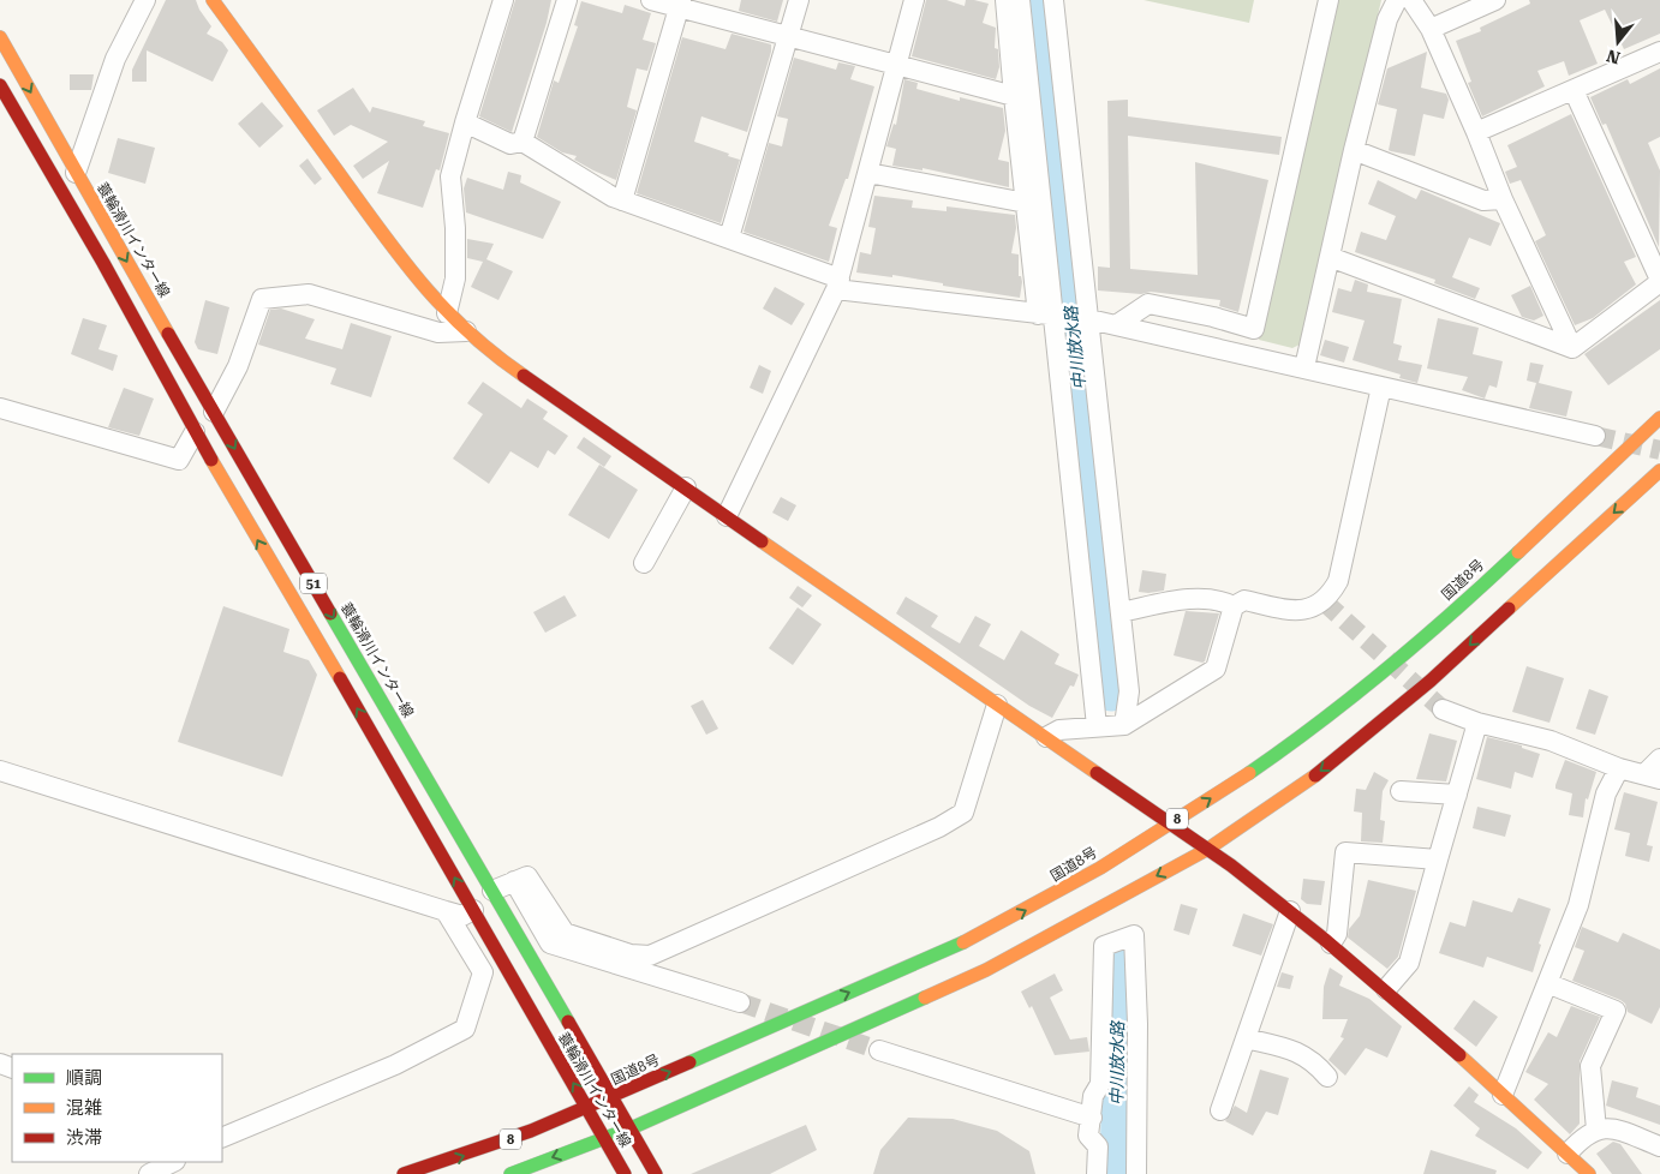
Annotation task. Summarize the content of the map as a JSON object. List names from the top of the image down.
{
  "streets": {
    "main road": [
      "蓑輪滑川インター線",
      "国道8号",
      "51",
      "8"
    ]
  },
  "crossings": [
    ["蓑輪滑川インター線", "国道8号"],
    ["蓑輪滑川インター線", "8"]
  ],
  "water": ["中川放水路"],
  "legend": ["順調", "混雑", "渋滞"],
  "north": "bottom"
}
